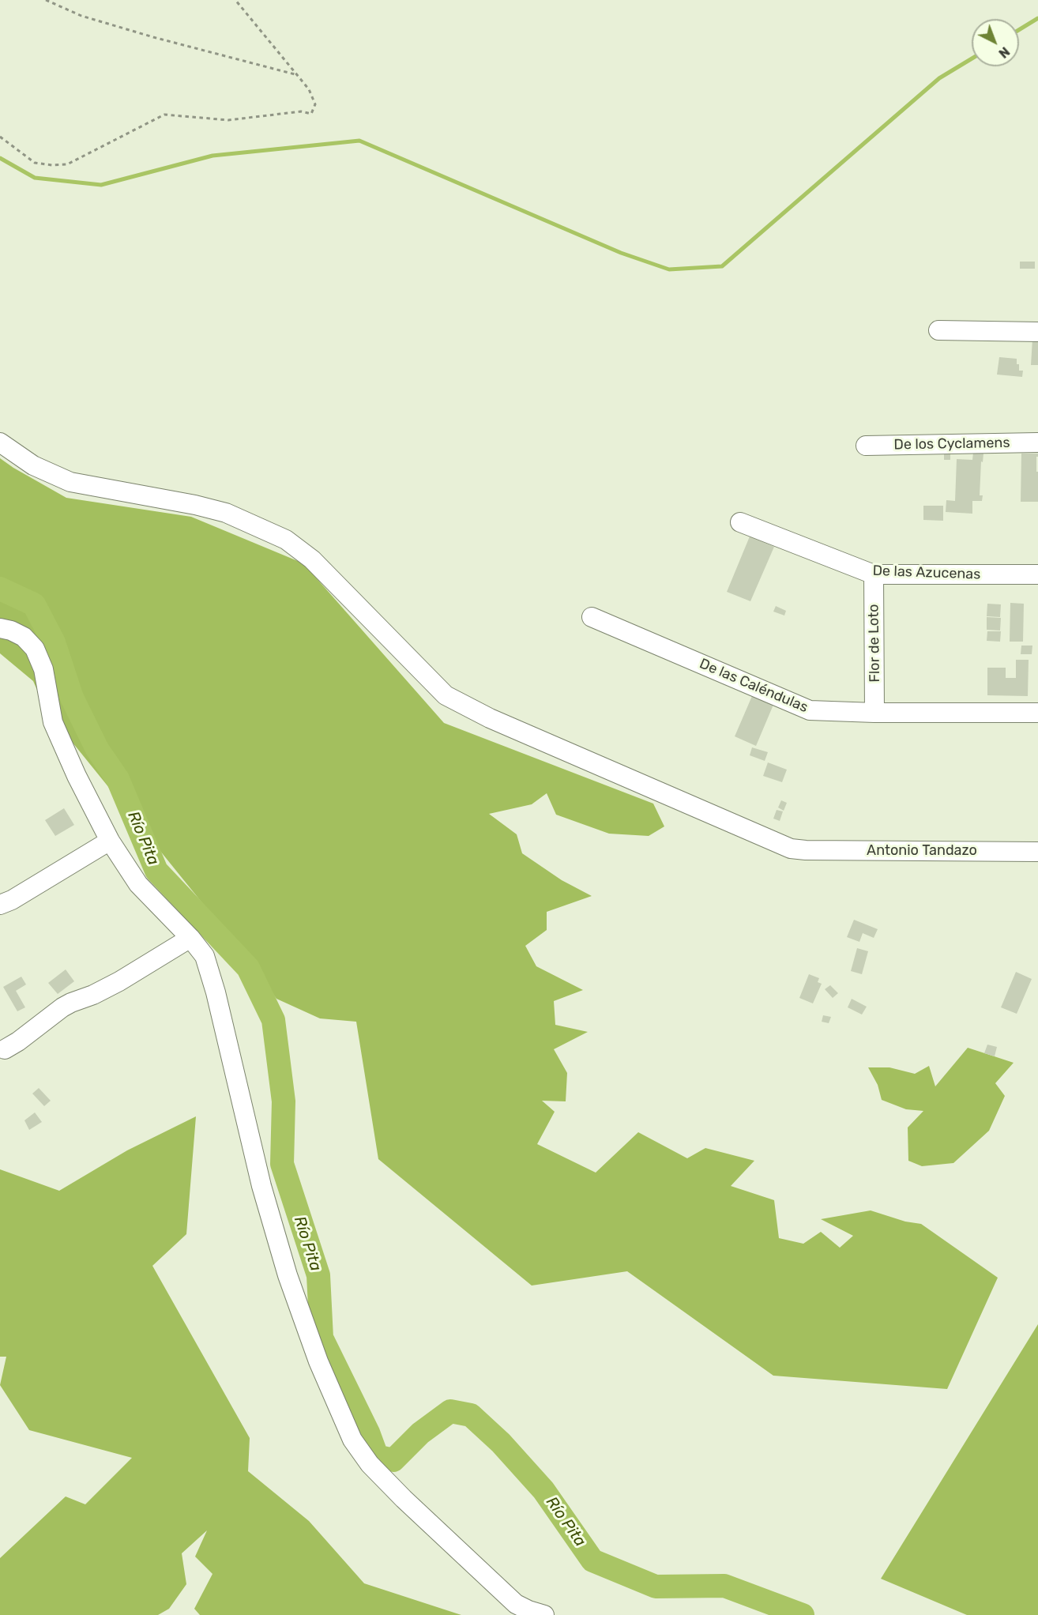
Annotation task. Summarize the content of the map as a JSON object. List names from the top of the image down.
{
  "streets": {
    "street": [
      "De los Cyclamens",
      "De las Azucenas",
      "Flor de Loto",
      "De las Caléndulas",
      "Antonio Tandazo"
    ]
  },
  "crossings": [
    ["De las Azucenas", "Flor de Loto"],
    ["Flor de Loto", "De las Caléndulas"]
  ],
  "water": ["Río Pita"],
  "north": "bottom right"
}
